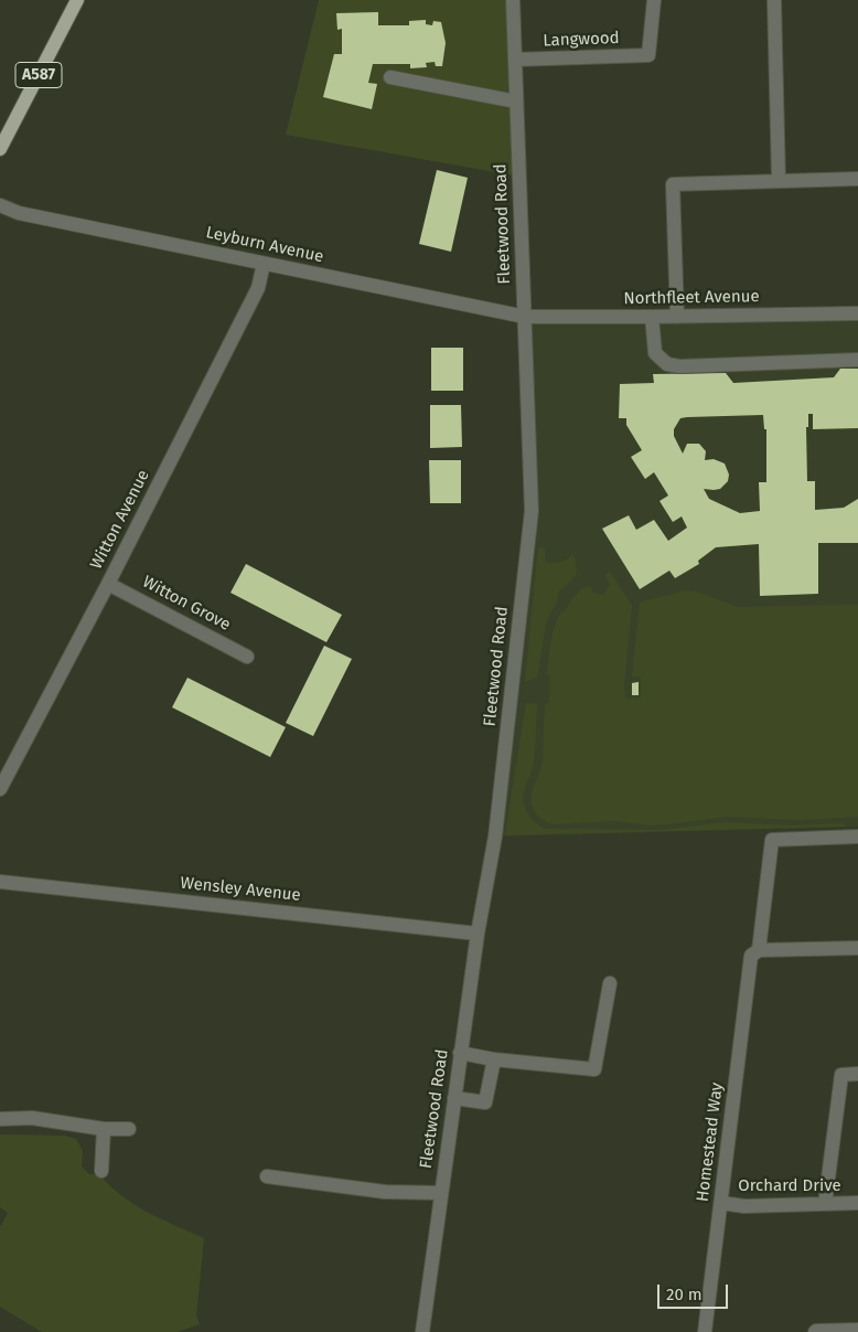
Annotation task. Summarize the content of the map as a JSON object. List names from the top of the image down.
{
  "streets": {
    "main road": ["A587"],
    "street": [
      "Langwood",
      "Fleetwood Road",
      "Leyburn Avenue",
      "Northfleet Avenue",
      "Witton Avenue",
      "Witton Grove",
      "Wensley Avenue",
      "Homestead Way",
      "Orchard Drive"
    ]
  },
  "crossings": [
    ["Langwood", "Fleetwood Road"],
    ["Fleetwood Road", "Leyburn Avenue"],
    ["Fleetwood Road", "Northfleet Avenue"],
    ["Fleetwood Road", "Wensley Avenue"],
    ["Leyburn Avenue", "Northfleet Avenue"],
    ["Leyburn Avenue", "Witton Avenue"],
    ["Witton Avenue", "Witton Grove"],
    ["Homestead Way", "Orchard Drive"]
  ],
  "scale_bar": "20 m"
}
